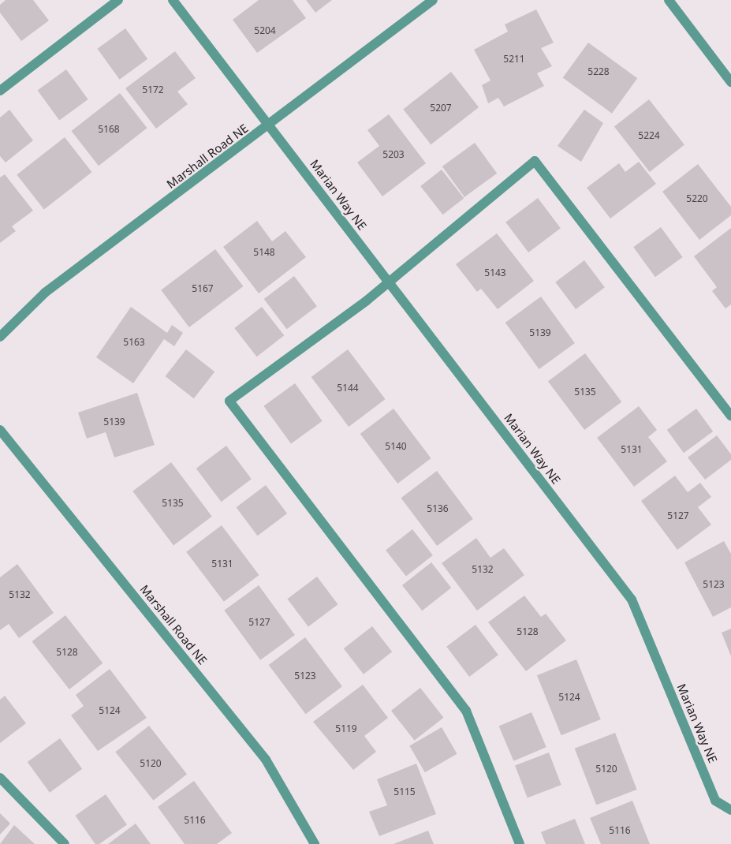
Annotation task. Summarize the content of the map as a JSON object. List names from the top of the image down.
{
  "streets": {
    "street": ["Marshall Road NE", "Marian Way NE"]
  },
  "crossings": [
    ["Marshall Road NE", "Marian Way NE"]
  ],
  "house_numbers": [
    "5204",
    "5211",
    "5228",
    "5172",
    "5207",
    "5168",
    "5224",
    "5203",
    "5220",
    "5148",
    "5143",
    "5167",
    "5139",
    "5163",
    "5144",
    "5135",
    "5139",
    "5140",
    "5131",
    "5135",
    "5136",
    "5127",
    "5131",
    "5132",
    "5123",
    "5132",
    "5127",
    "5128",
    "5128",
    "5123",
    "5124",
    "5124",
    "5119",
    "5120",
    "5120",
    "5115",
    "5116",
    "5116"
  ]
}
